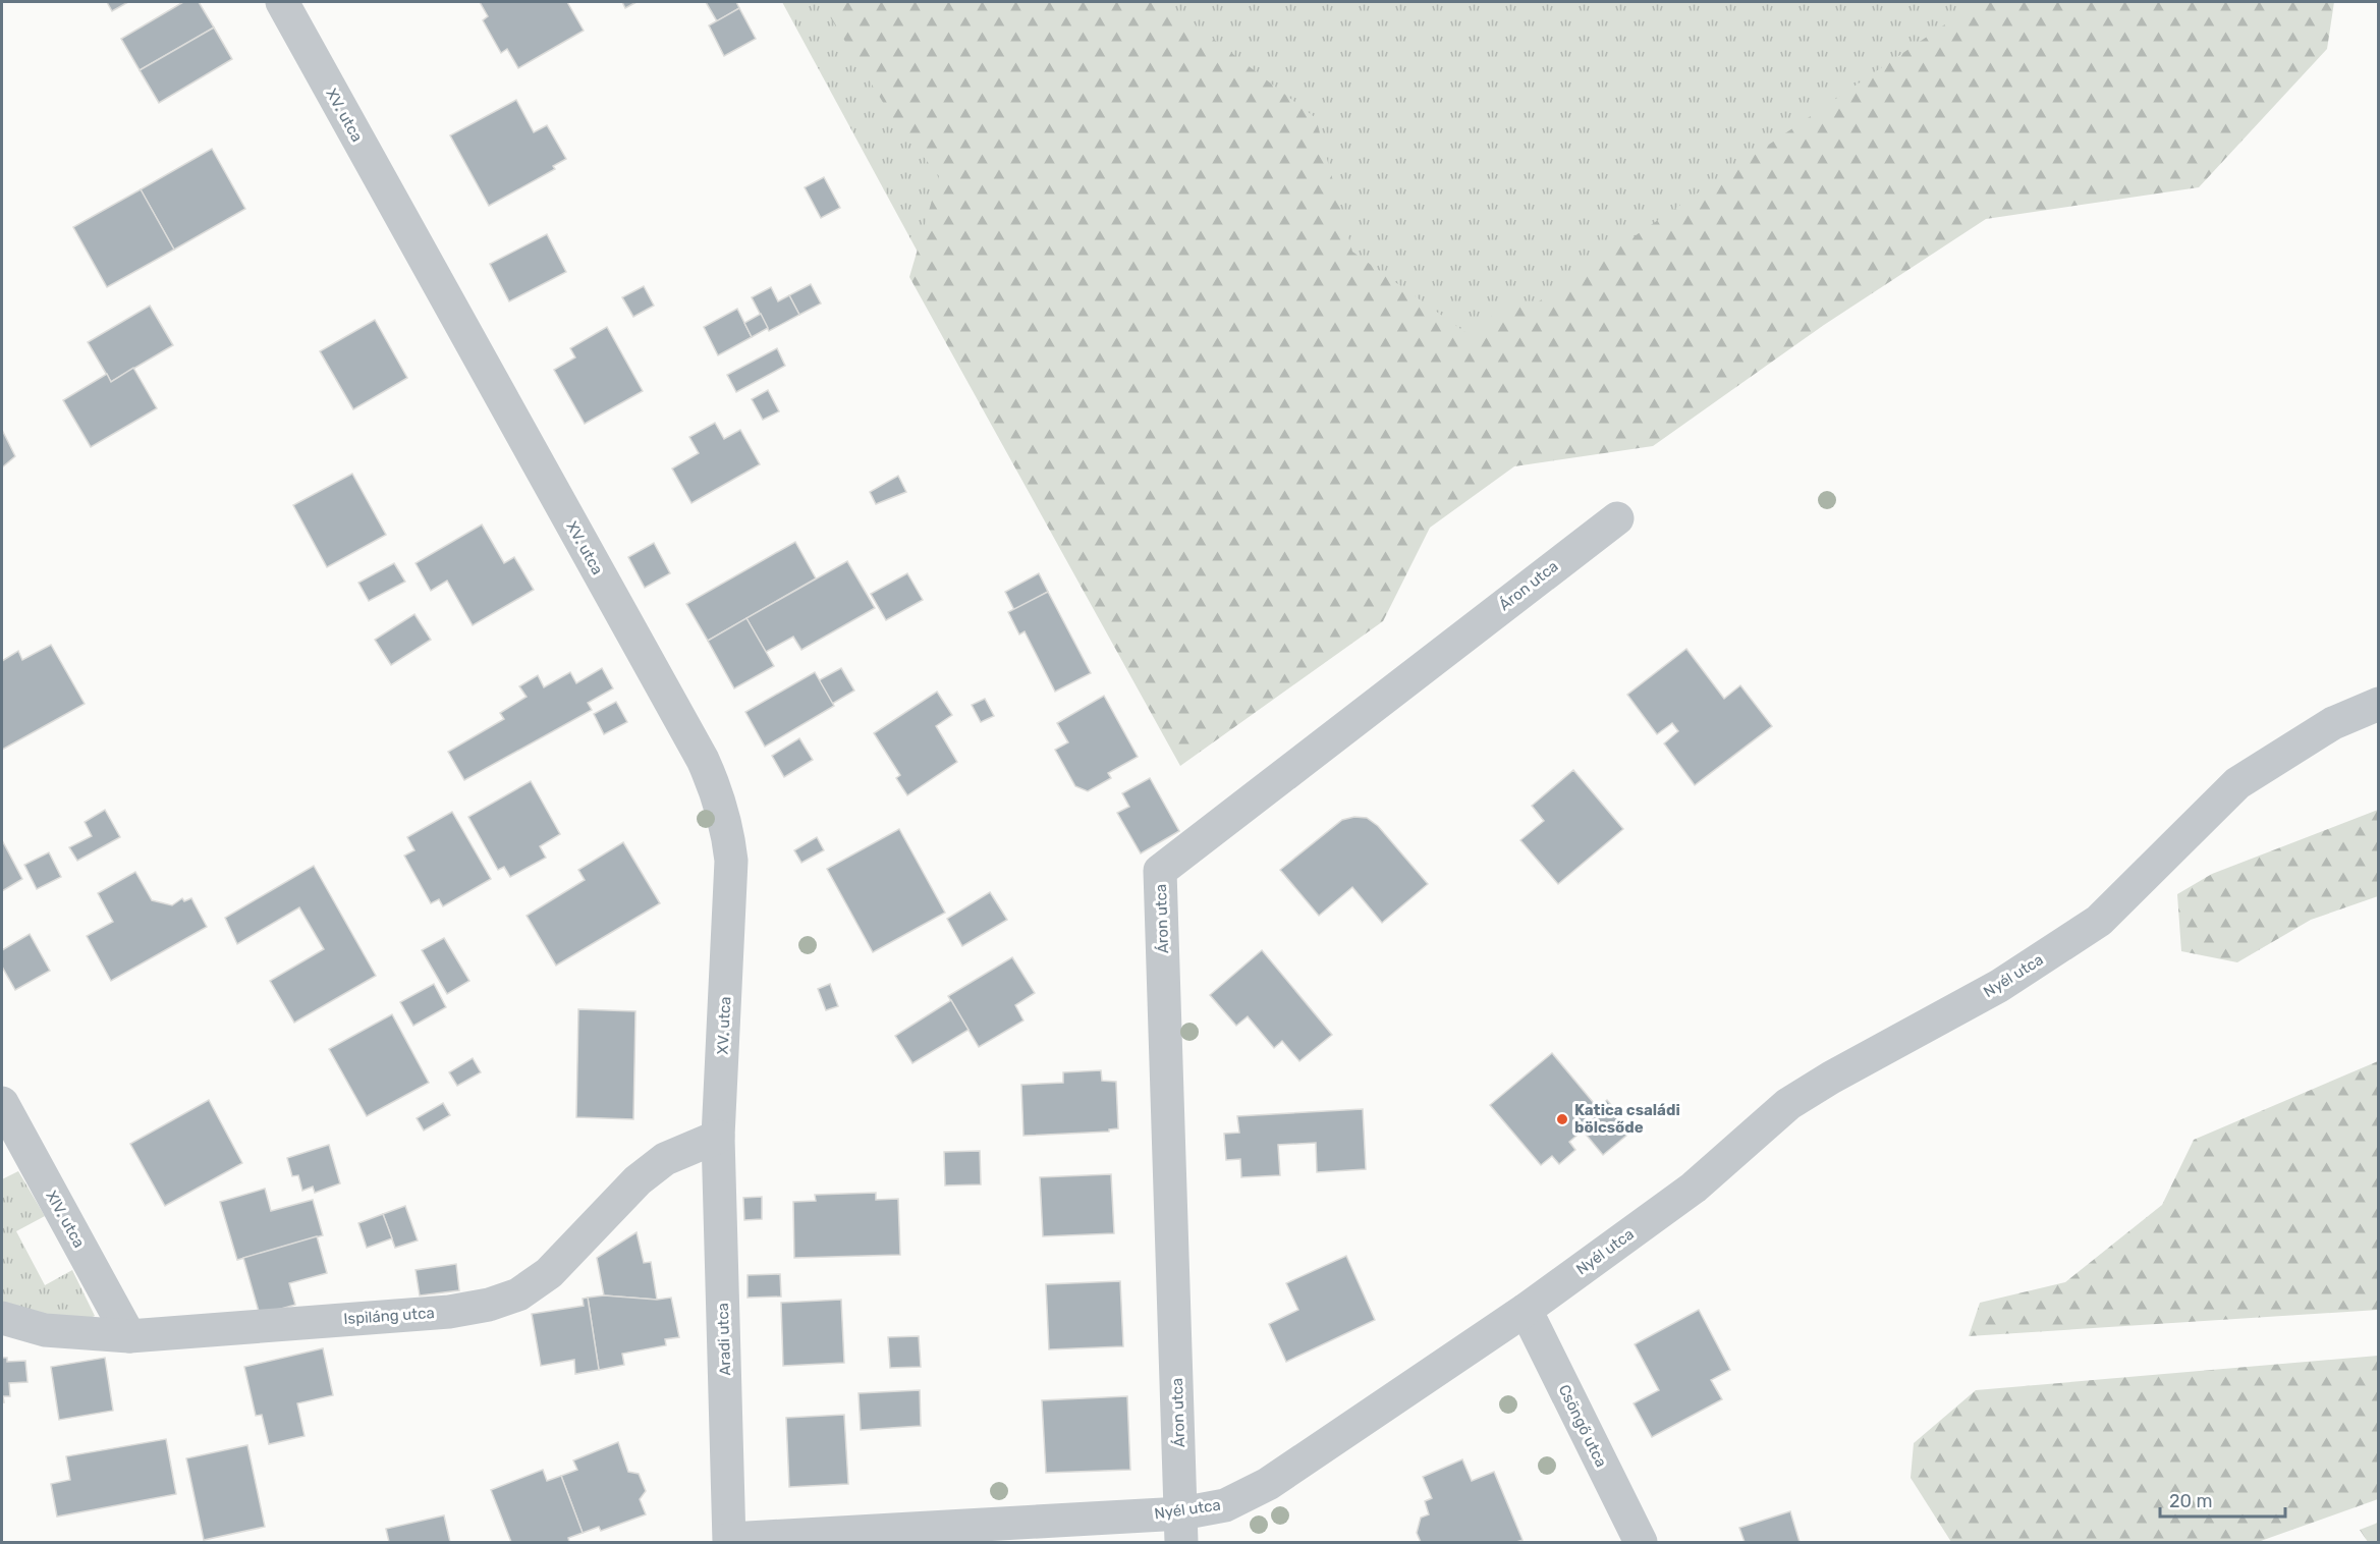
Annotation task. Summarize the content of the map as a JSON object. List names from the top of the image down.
{
  "streets": {
    "street": [
      "XV. utca",
      "Áron utca",
      "Nyél utca",
      "XIV. utca",
      "Ispiláng utca",
      "Aradi utca",
      "Csöngő utca"
    ]
  },
  "crossings": [
    ["XV. utca", "Ispiláng utca"],
    ["XV. utca", "Aradi utca"],
    ["Áron utca", "Nyél utca"],
    ["Nyél utca", "Aradi utca"],
    ["Nyél utca", "Csöngő utca"],
    ["XIV. utca", "Ispiláng utca"],
    ["Ispiláng utca", "Aradi utca"]
  ],
  "places": ["Katica családi bölcsőde"],
  "scale_bar": "20 m"
}
